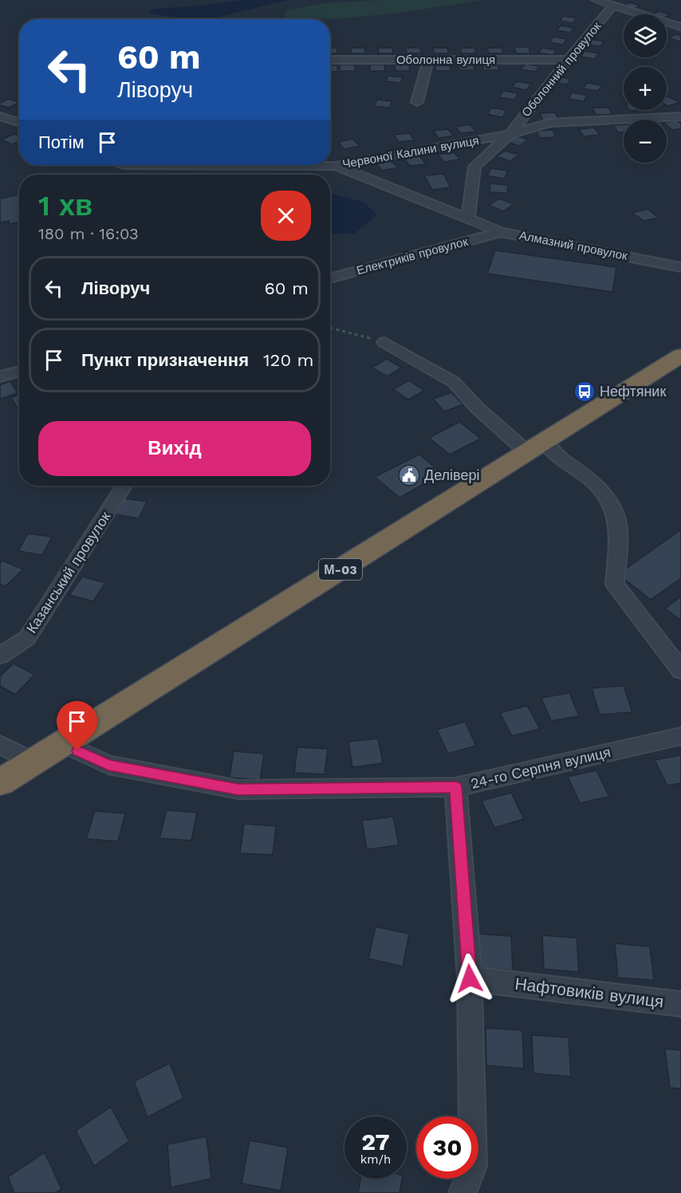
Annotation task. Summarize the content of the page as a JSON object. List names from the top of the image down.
{
  "streets": {
    "highway": ["М-03"],
    "street": [
      "Оболонна вулиця",
      "Оболонний провулок",
      "Червоної Калини вулиця",
      "Алмазний провулок",
      "Електриків провулок",
      "Казанський провулок",
      "24-го Серпня вулиця",
      "Нафтовиків вулиця"
    ]
  },
  "crossings": [
    ["Оболонна вулиця", "Оболонний провулок"],
    ["Оболонний провулок", "Червоної Калини вулиця"],
    ["Червоної Калини вулиця", "Алмазний провулок"],
    ["Алмазний провулок", "Електриків провулок"],
    ["М-03", "24-го Серпня вулиця"]
  ],
  "places": {
    "bus stop": ["Нефтяник"],
    "public building": ["Делівері"]
  },
  "page": {
    "map_buttons": ["+", "−"],
    "turn": ["60 m", "Ліворуч"],
    "then": "Потім",
    "heading": ["1 хв", "180 m · 16:03"],
    "list": [
      {
        "name": "Ліворуч",
        "value": "60 m"
      },
      {
        "name": "Пункт призначення",
        "value": "120 m"
      }
    ],
    "buttons": "Вихід",
    "speed": "27 km/h",
    "limit": "30"
  }
}
